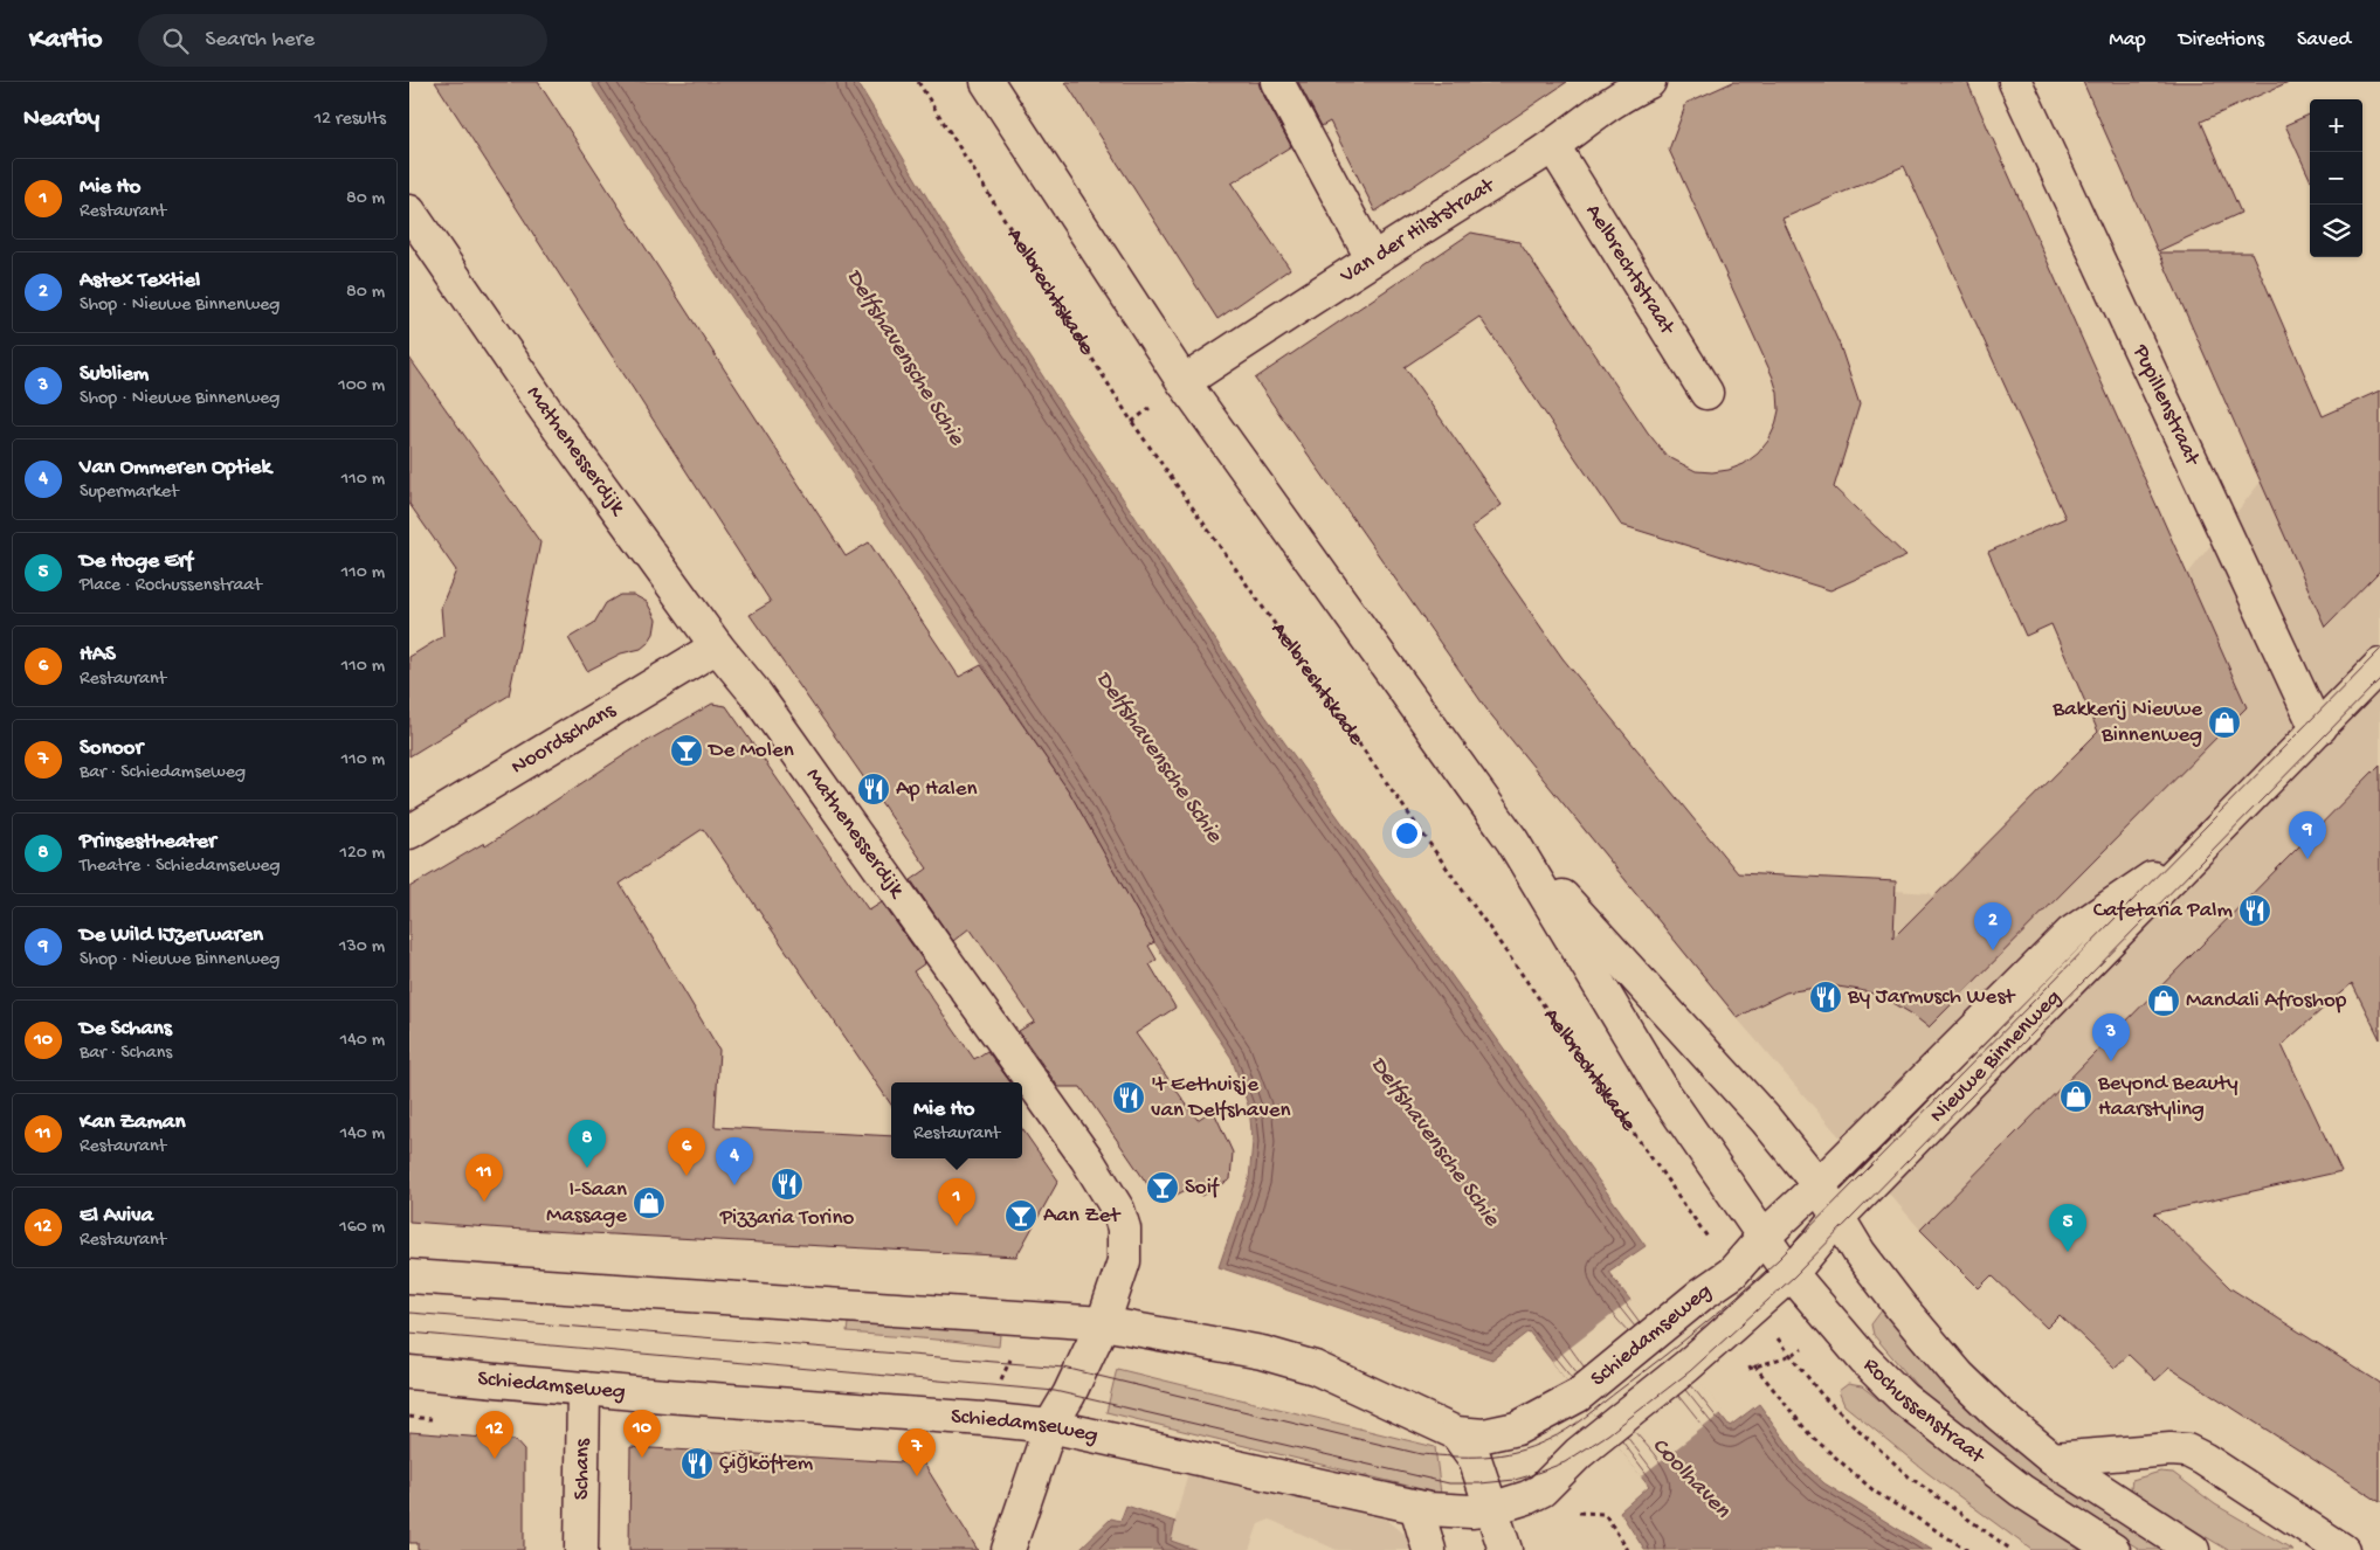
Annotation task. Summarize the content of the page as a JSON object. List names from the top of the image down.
{
  "streets": {
    "street": [
      "Van der Hilststraat",
      "Aelbrechtstraat",
      "Pupillenstraat",
      "Mathenesserdijk",
      "Noordschans",
      "Nieuwe Binnenweg",
      "Schiedamseweg",
      "Rochussenstraat",
      "Schans"
    ],
    "path": ["Aelbrechtskade"]
  },
  "crossings": [
    ["Van der Hilststraat", "Aelbrechtstraat"],
    ["Aelbrechtskade", "Schiedamseweg"],
    ["Pupillenstraat", "Nieuwe Binnenweg"],
    ["Mathenesserdijk", "Noordschans"],
    ["Mathenesserdijk", "Schiedamseweg"],
    ["Nieuwe Binnenweg", "Schiedamseweg"],
    ["Nieuwe Binnenweg", "Rochussenstraat"],
    ["Schiedamseweg", "Rochussenstraat"],
    ["Schiedamseweg", "Schans"]
  ],
  "water": ["Delfshavensche Schie", "Coolhaven"],
  "places": {
    "shop": [
      "Bakkerij Nieuwe Binnenweg",
      "Mandali Afroshop",
      "Beyond Beauty Haarstyling",
      "I-Saan Massage"
    ],
    "bar": ["De Molen", "Soif", "Aan Zet"],
    "restaurant": [
      "Ap Halen",
      "Cafetaria Palm",
      "By Jarmusch West",
      "'t Eethuisje van Delfshaven",
      "Pizzaria Torino",
      "Çiğköftem"
    ]
  },
  "page": {
    "header": "Kartio",
    "search": "Search here",
    "nav": ["Map", "Directions", "Saved"],
    "heading": ["Nearby", "12 results"],
    "map_buttons": ["+", "−"],
    "list": [
      {
        "mark": "1",
        "name": "Mie Ho",
        "note": "Restaurant",
        "value": "80 m"
      },
      {
        "mark": "2",
        "name": "Astex Textiel",
        "note": "Shop · Nieuwe Binnenweg",
        "value": "80 m"
      },
      {
        "mark": "3",
        "name": "Subliem",
        "note": "Shop · Nieuwe Binnenweg",
        "value": "100 m"
      },
      {
        "mark": "4",
        "name": "Van Ommeren Optiek",
        "note": "Supermarket",
        "value": "110 m"
      },
      {
        "mark": "5",
        "name": "De Hoge Erf",
        "note": "Place · Rochussenstraat",
        "value": "110 m"
      },
      {
        "mark": "6",
        "name": "HAS",
        "note": "Restaurant",
        "value": "110 m"
      },
      {
        "mark": "7",
        "name": "Sonoor",
        "note": "Bar · Schiedamseweg",
        "value": "110 m"
      },
      {
        "mark": "8",
        "name": "Prinsestheater",
        "note": "Theatre · Schiedamseweg",
        "value": "120 m"
      },
      {
        "mark": "9",
        "name": "De Wild IJzerwaren",
        "note": "Shop · Nieuwe Binnenweg",
        "value": "130 m"
      },
      {
        "mark": "10",
        "name": "De Schans",
        "note": "Bar · Schans",
        "value": "140 m"
      },
      {
        "mark": "11",
        "name": "Kan Zaman",
        "note": "Restaurant",
        "value": "140 m"
      },
      {
        "mark": "12",
        "name": "El Aviva",
        "note": "Restaurant",
        "value": "160 m"
      }
    ],
    "pins": [
      "9",
      "2",
      "3",
      "8",
      "6",
      "4",
      "11",
      "1",
      "5",
      "10",
      "12",
      "7"
    ],
    "popup": ["Mie Ho", "Restaurant"]
  }
}
